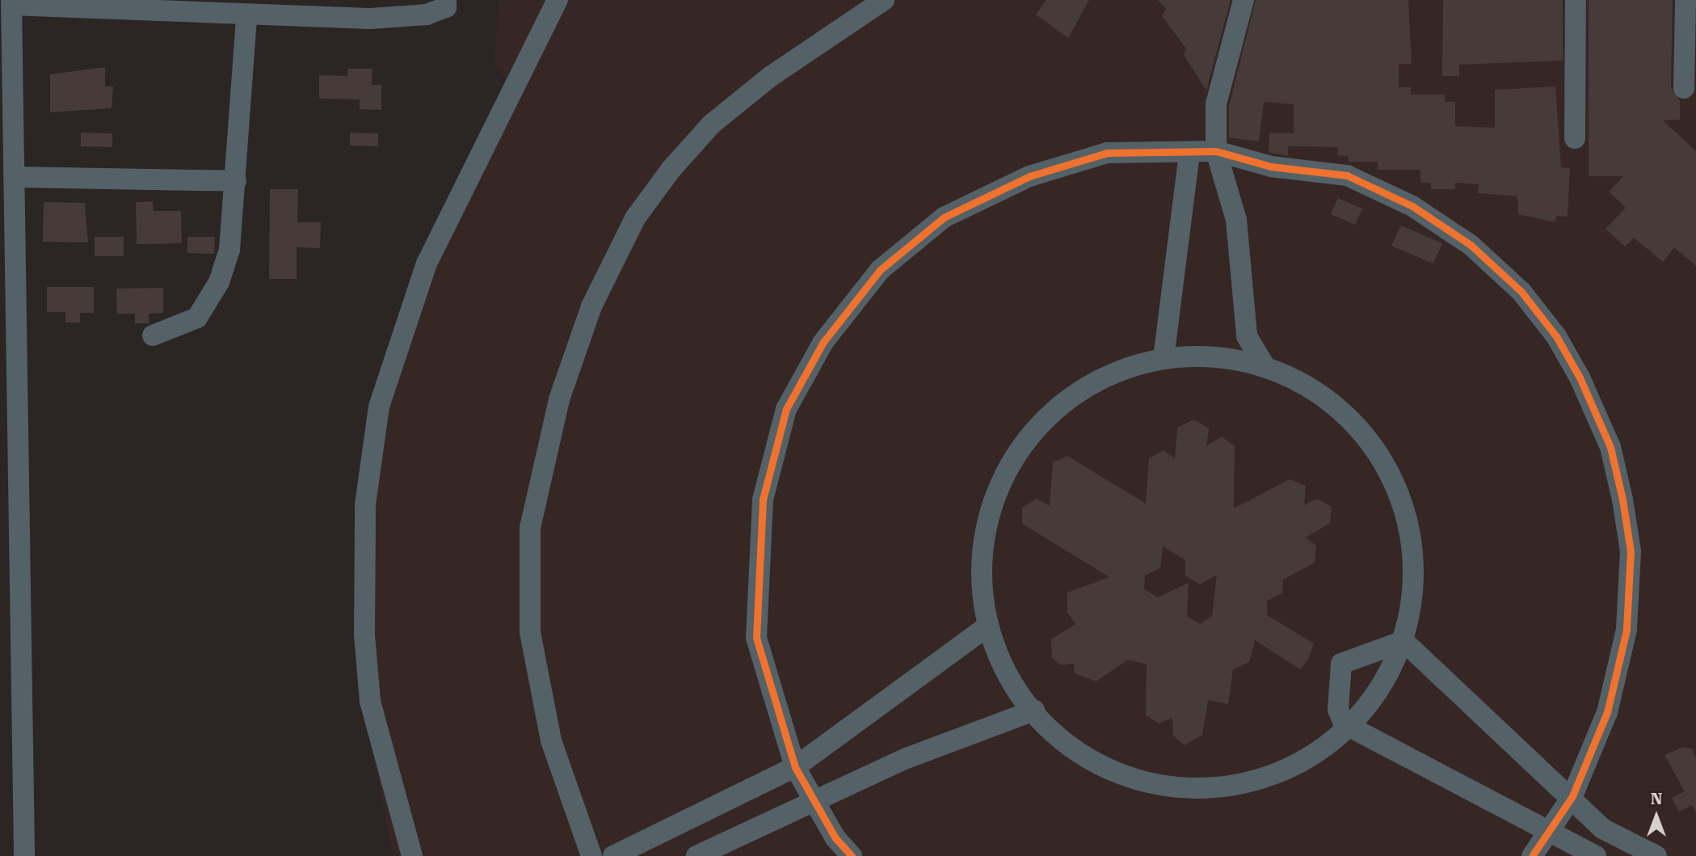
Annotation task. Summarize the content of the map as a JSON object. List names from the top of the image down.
{
  "north": "top"
}
